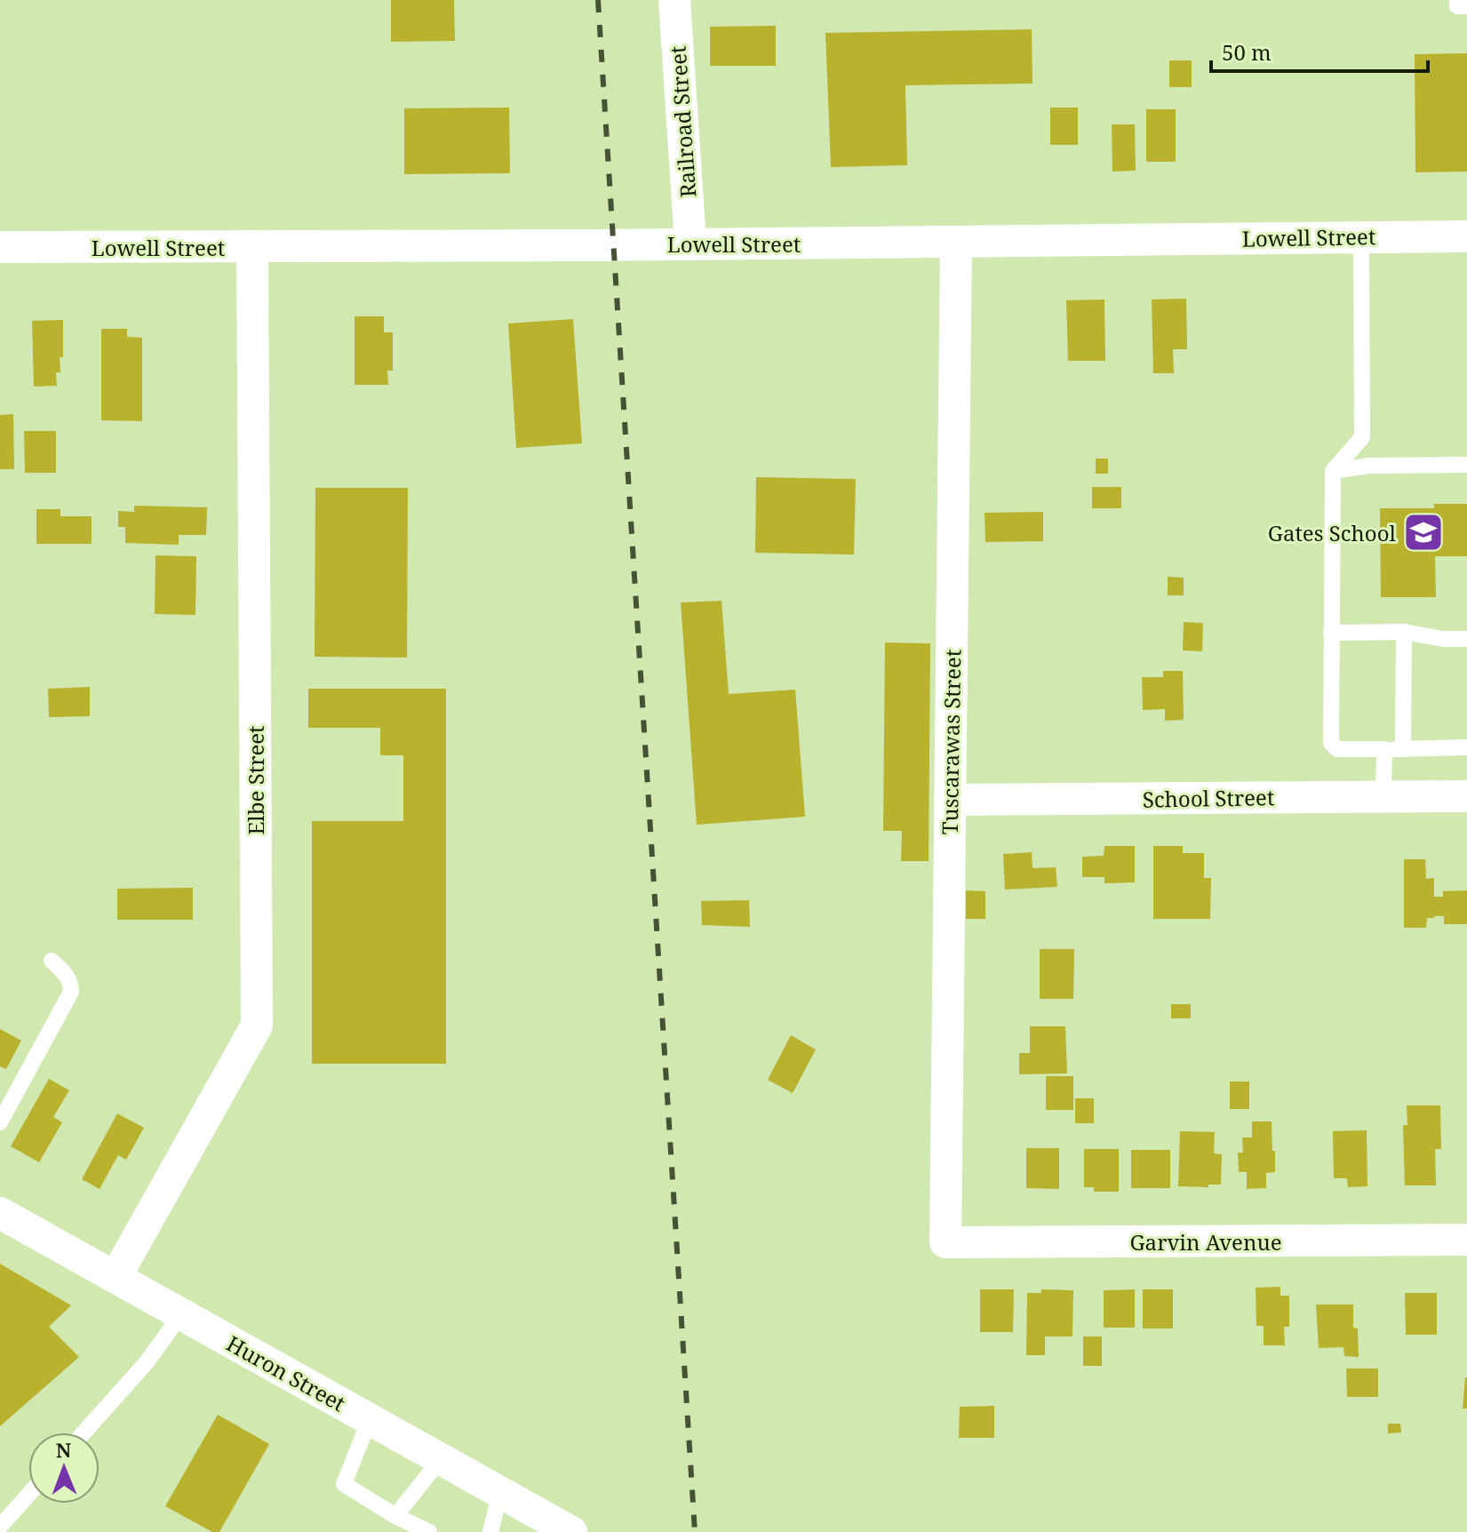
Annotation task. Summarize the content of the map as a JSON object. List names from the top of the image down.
{
  "streets": {
    "street": [
      "Railroad Street",
      "Lowell Street",
      "Tuscarawas Street",
      "Elbe Street",
      "School Street",
      "Garvin Avenue",
      "Huron Street"
    ]
  },
  "crossings": [
    ["Railroad Street", "Lowell Street"],
    ["Lowell Street", "Tuscarawas Street"],
    ["Lowell Street", "Elbe Street"],
    ["Tuscarawas Street", "School Street"],
    ["Tuscarawas Street", "Garvin Avenue"],
    ["Elbe Street", "Huron Street"]
  ],
  "places": {
    "school or university": ["Gates School"]
  },
  "scale_bar": "50 m",
  "north": "top"
}
